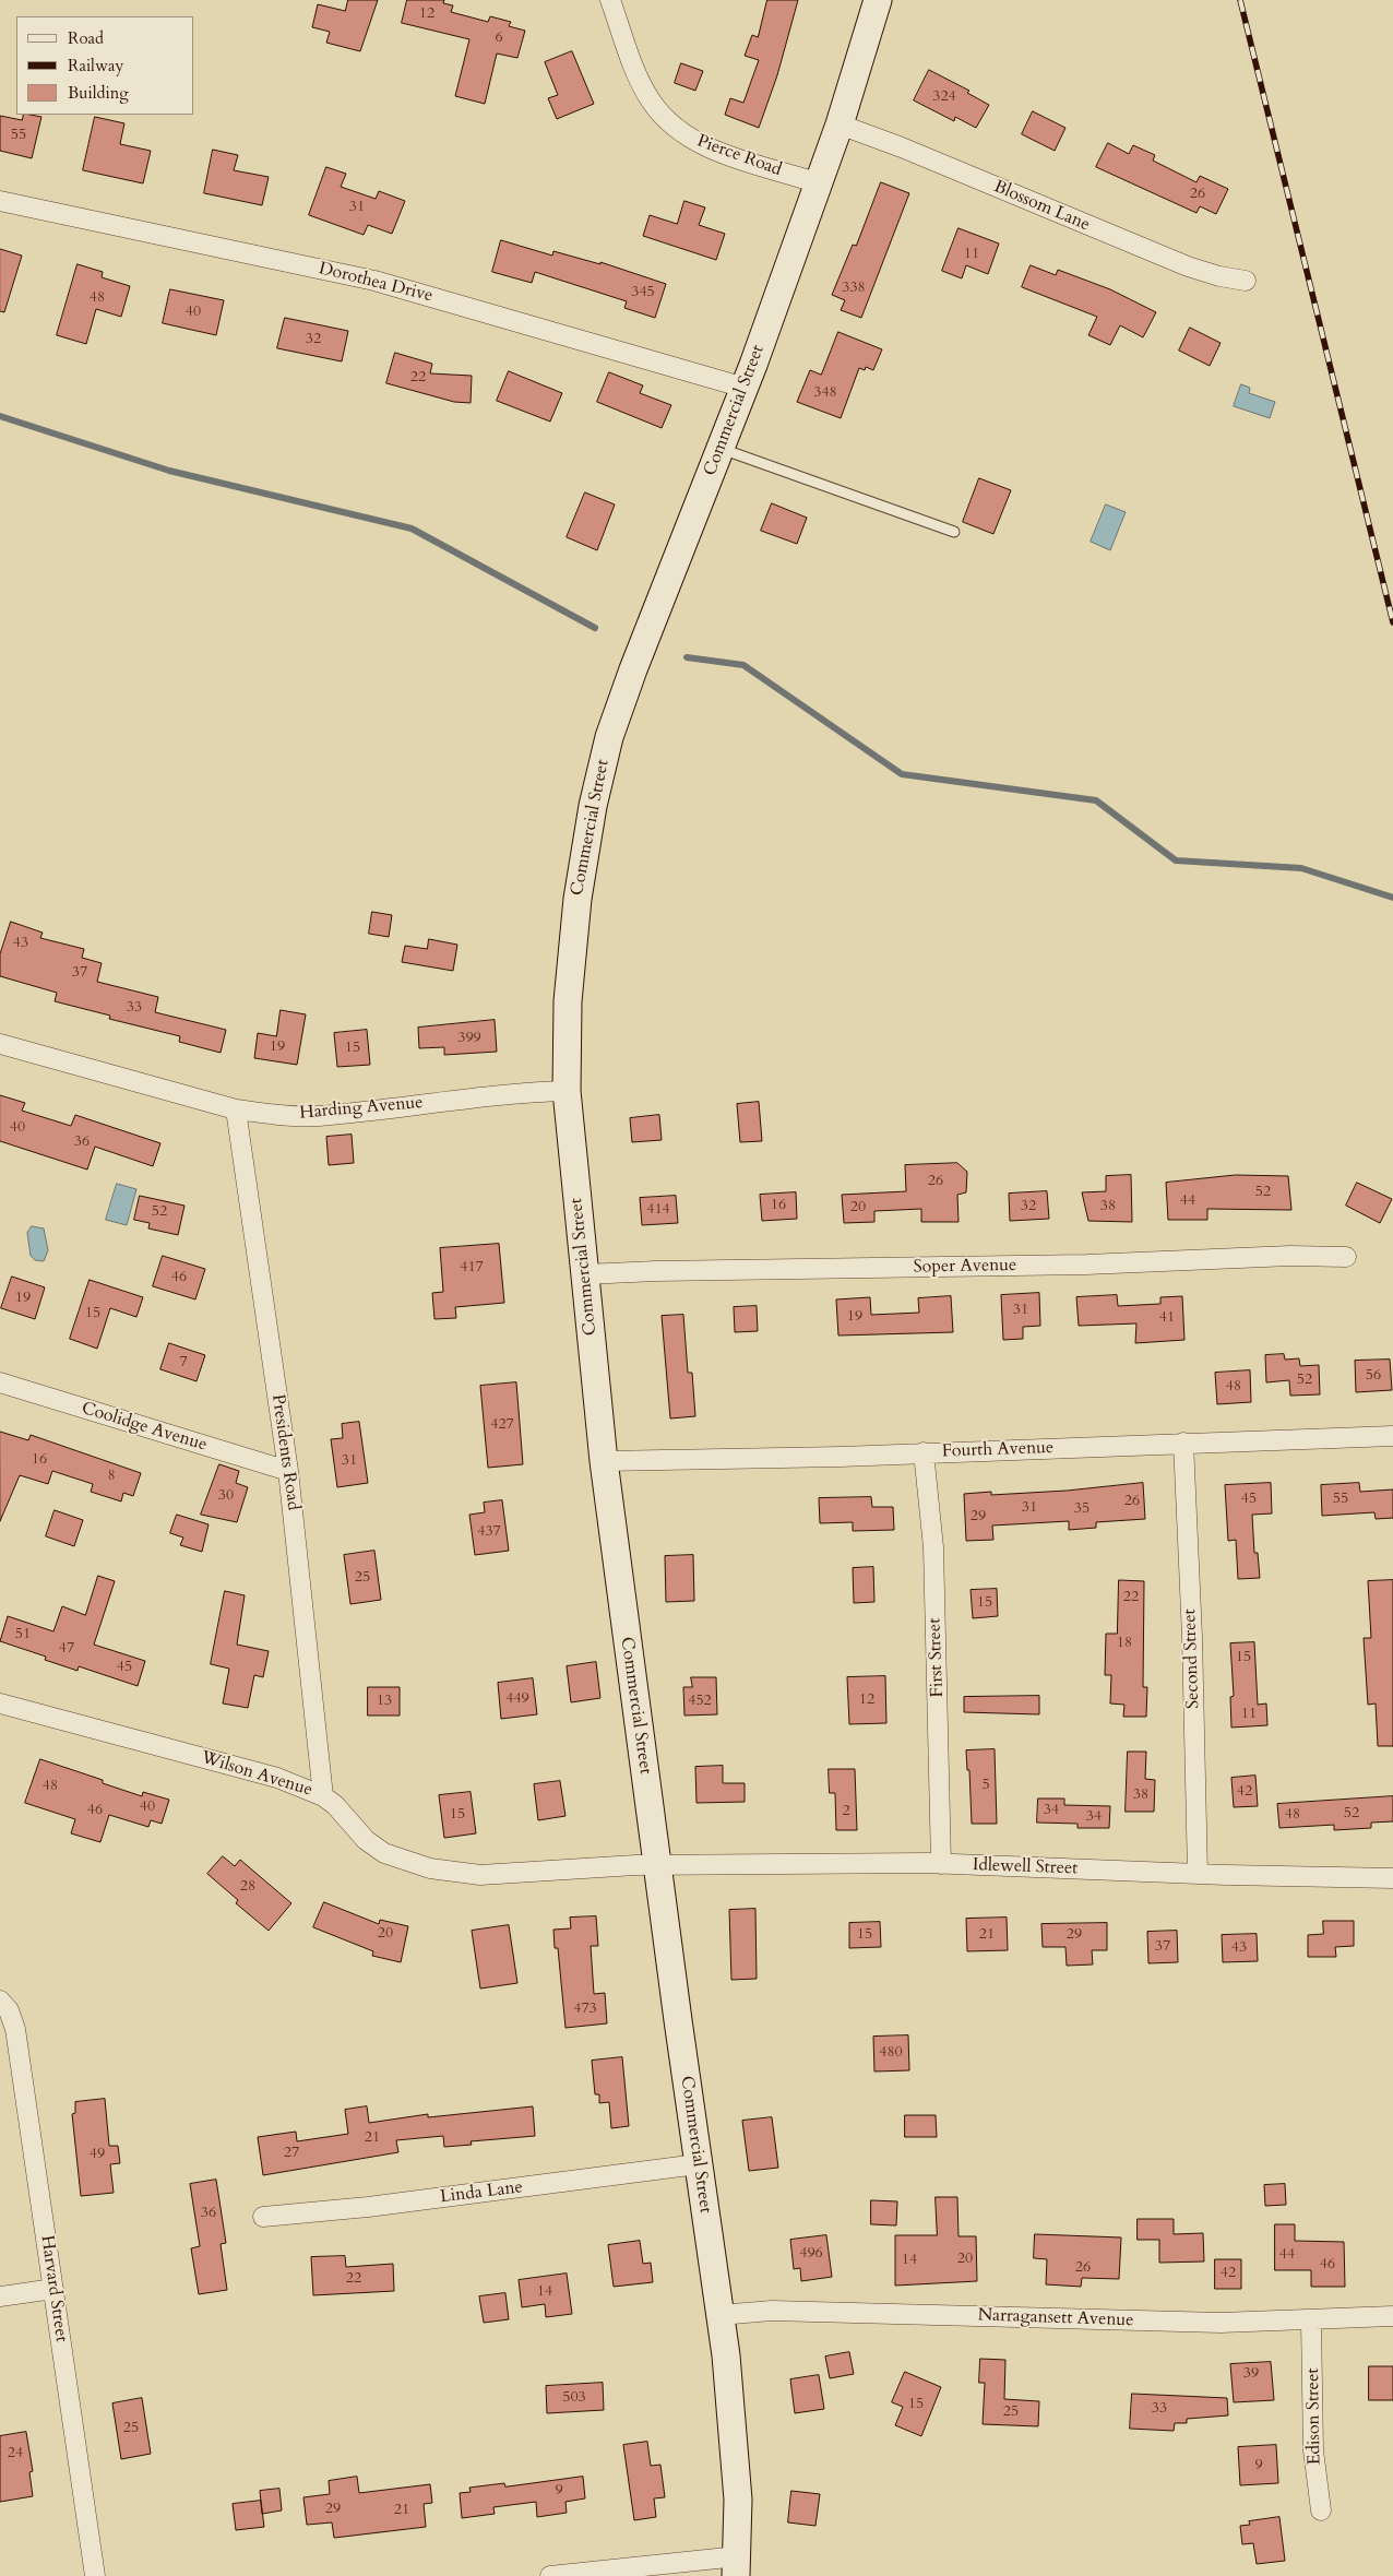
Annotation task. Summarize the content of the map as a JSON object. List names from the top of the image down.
{
  "streets": {
    "main road": ["Commercial Street"],
    "street": [
      "Pierce Road",
      "Blossom Lane",
      "Dorothea Drive",
      "Harding Avenue",
      "Soper Avenue",
      "Coolidge Avenue",
      "Fourth Avenue",
      "Presidents Road",
      "First Street",
      "Second Street",
      "Wilson Avenue",
      "Idlewell Street",
      "Linda Lane",
      "Harvard Street",
      "Narragansett Avenue",
      "Edison Street"
    ]
  },
  "crossings": [
    ["Pierce Road", "Commercial Street"],
    ["Blossom Lane", "Commercial Street"],
    ["Dorothea Drive", "Commercial Street"],
    ["Commercial Street", "Harding Avenue"],
    ["Commercial Street", "Soper Avenue"],
    ["Commercial Street", "Fourth Avenue"],
    ["Commercial Street", "Wilson Avenue"],
    ["Commercial Street", "Idlewell Street"],
    ["Commercial Street", "Linda Lane"],
    ["Commercial Street", "Narragansett Avenue"],
    ["Harding Avenue", "Presidents Road"],
    ["Coolidge Avenue", "Presidents Road"],
    ["Fourth Avenue", "First Street"],
    ["Fourth Avenue", "Second Street"],
    ["Presidents Road", "Wilson Avenue"],
    ["First Street", "Idlewell Street"],
    ["Second Street", "Idlewell Street"],
    ["Wilson Avenue", "Idlewell Street"],
    ["Narragansett Avenue", "Edison Street"]
  ],
  "house_numbers": [
    "12",
    "6",
    "324",
    "55",
    "26",
    "31",
    "11",
    "338",
    "345",
    "48",
    "40",
    "32",
    "22",
    "348",
    "43",
    "37",
    "33",
    "399",
    "19",
    "15",
    "40",
    "36",
    "26",
    "52",
    "44",
    "16",
    "32",
    "38",
    "20",
    "414",
    "52",
    "417",
    "46",
    "19",
    "31",
    "15",
    "19",
    "41",
    "7",
    "56",
    "52",
    "48",
    "427",
    "16",
    "31",
    "8",
    "30",
    "45",
    "55",
    "26",
    "31",
    "35",
    "29",
    "437",
    "25",
    "22",
    "15",
    "51",
    "18",
    "47",
    "15",
    "45",
    "449",
    "12",
    "13",
    "452",
    "11",
    "5",
    "48",
    "42",
    "38",
    "40",
    "46",
    "34",
    "2",
    "52",
    "15",
    "48",
    "34",
    "28",
    "20",
    "15",
    "21",
    "29",
    "37",
    "43",
    "473",
    "480",
    "21",
    "27",
    "49",
    "36",
    "496",
    "44",
    "20",
    "14",
    "46",
    "26",
    "42",
    "22",
    "14",
    "39",
    "503",
    "15",
    "33",
    "25",
    "25",
    "24",
    "9",
    "9",
    "29",
    "21"
  ],
  "legend": ["Road", "Railway", "Building"]
}
